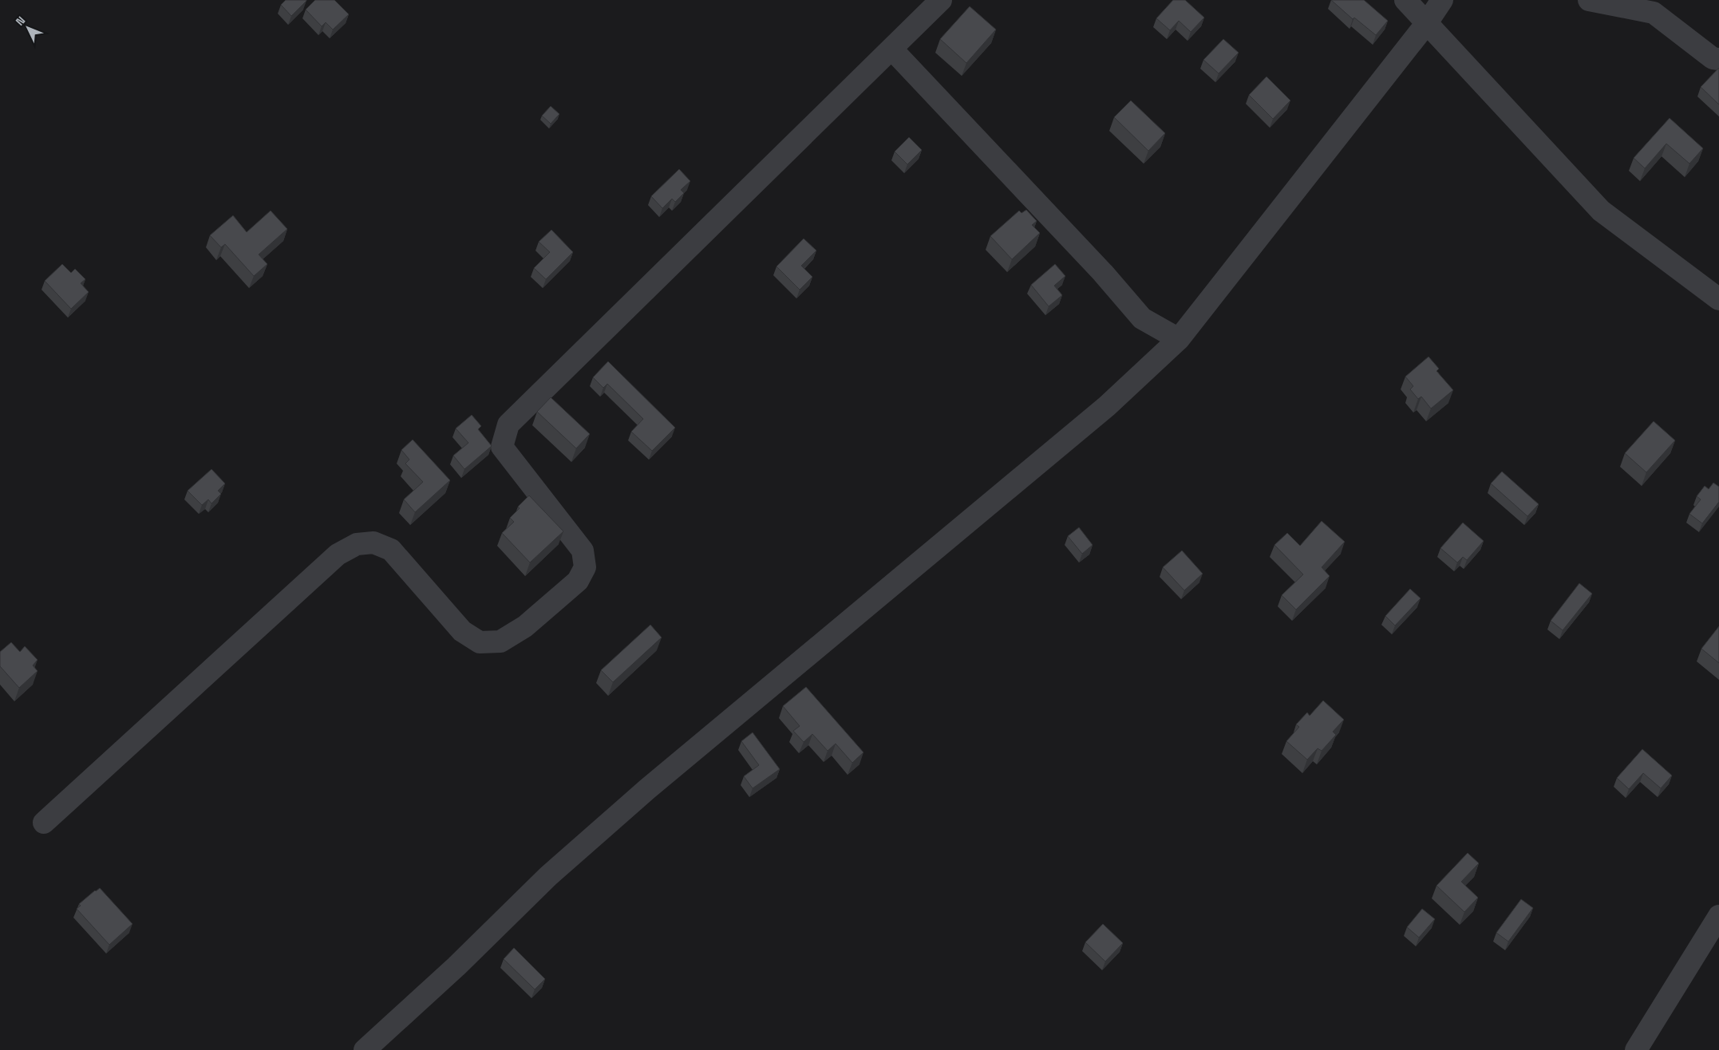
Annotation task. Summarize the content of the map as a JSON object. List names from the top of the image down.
{
  "north": "top left"
}
